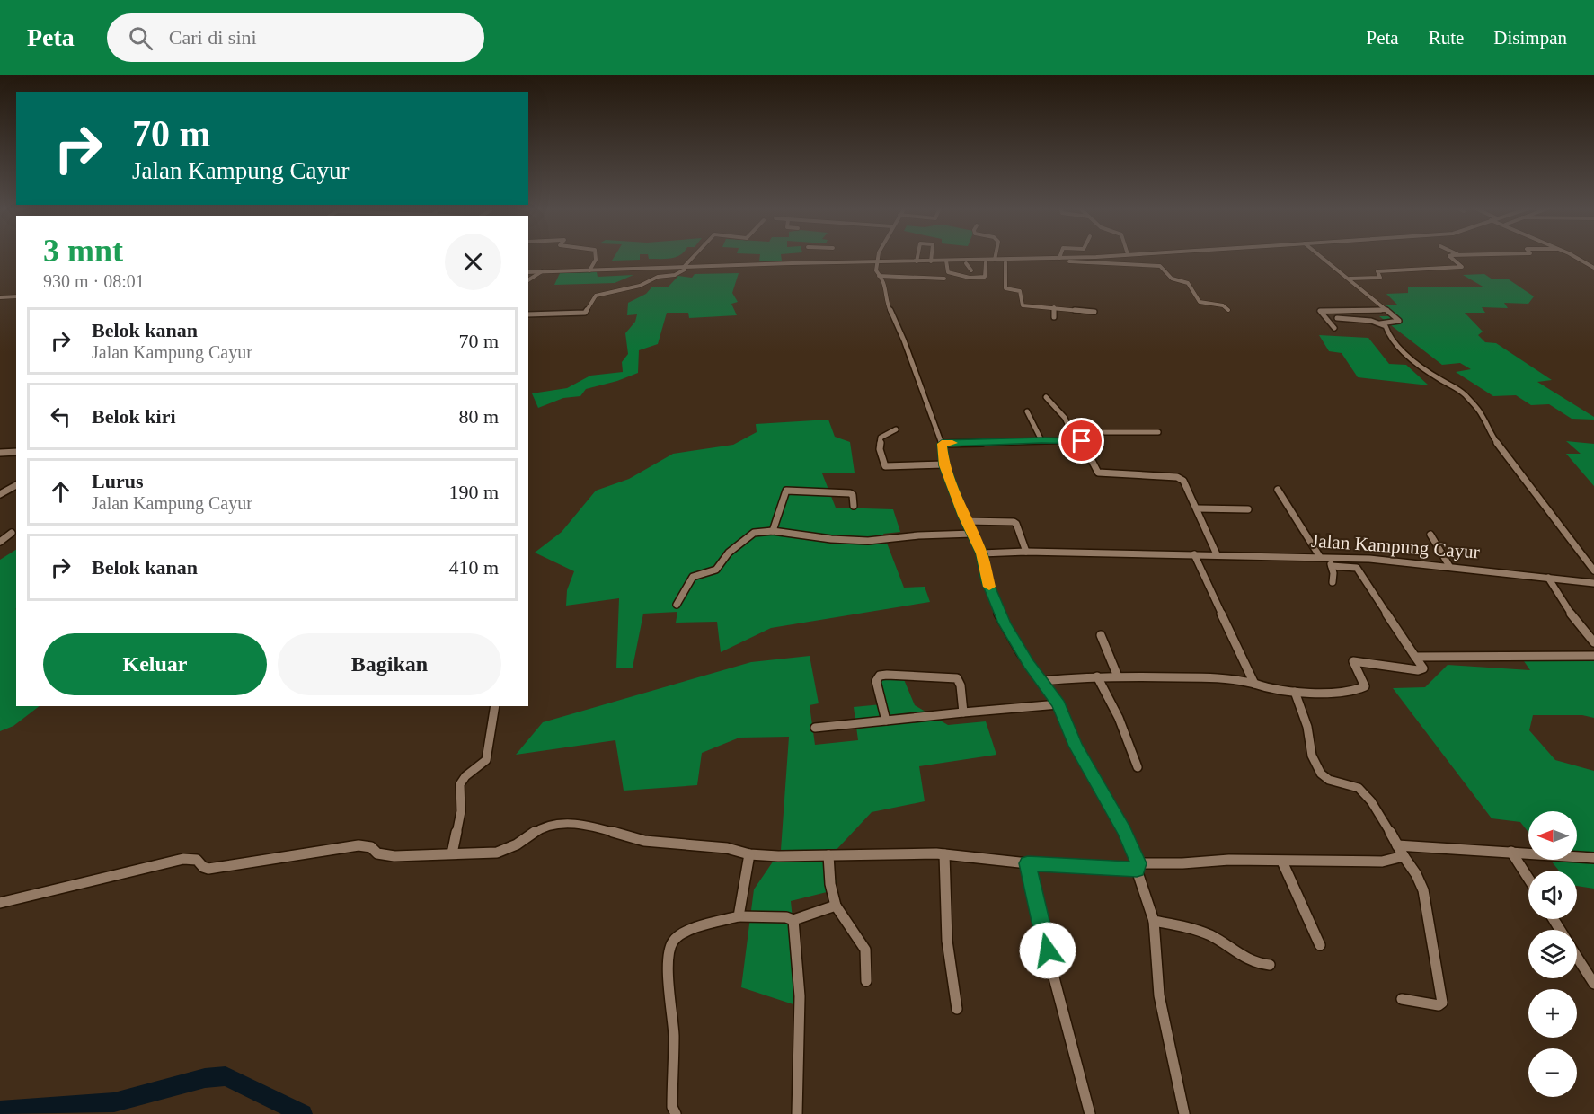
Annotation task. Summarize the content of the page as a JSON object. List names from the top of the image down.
{
  "streets": {
    "street": ["Jalan Kampung Cayur"]
  },
  "north": "left",
  "page": {
    "header": "Peta",
    "search": "Cari di sini",
    "nav": ["Peta", "Rute", "Disimpan"],
    "turn": ["70 m", "Jalan Kampung Cayur"],
    "heading": ["3 mnt", "930 m · 08:01"],
    "list": [
      {
        "name": "Belok kanan",
        "note": "Jalan Kampung Cayur",
        "value": "70 m"
      },
      {
        "name": "Belok kiri",
        "value": "80 m"
      },
      {
        "name": "Lurus",
        "note": "Jalan Kampung Cayur",
        "value": "190 m"
      },
      {
        "name": "Belok kanan",
        "value": "410 m"
      }
    ],
    "buttons": ["Keluar", "Bagikan"],
    "map_buttons": ["+", "−"]
  }
}
